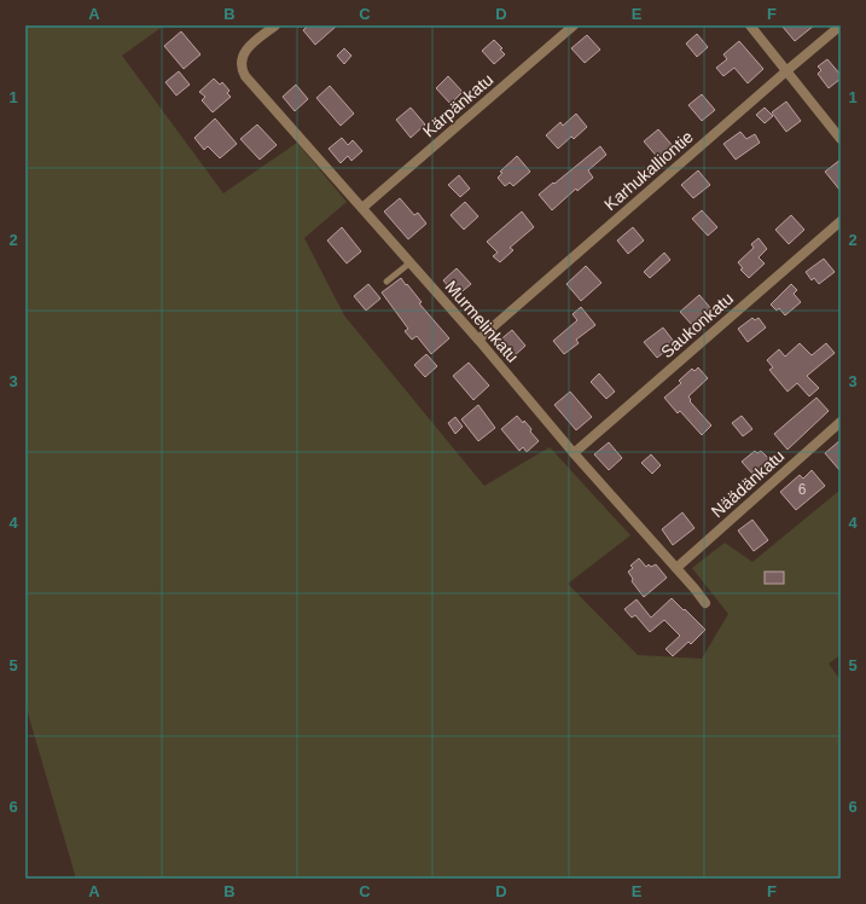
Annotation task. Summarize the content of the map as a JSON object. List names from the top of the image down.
{
  "streets": {
    "street": [
      "Kärpänkatu",
      "Karhukalliontie",
      "Murmelinkatu",
      "Saukonkatu",
      "Näädänkatu"
    ]
  },
  "crossings": [
    ["Kärpänkatu", "Murmelinkatu"],
    ["Karhukalliontie", "Murmelinkatu"],
    ["Murmelinkatu", "Saukonkatu"],
    ["Murmelinkatu", "Näädänkatu"]
  ],
  "house_numbers": ["6"],
  "grid": {
    "columns": [
      "A",
      "B",
      "C",
      "D",
      "E",
      "F"
    ],
    "rows": [
      "1",
      "2",
      "3",
      "4",
      "5",
      "6"
    ]
  }
}
